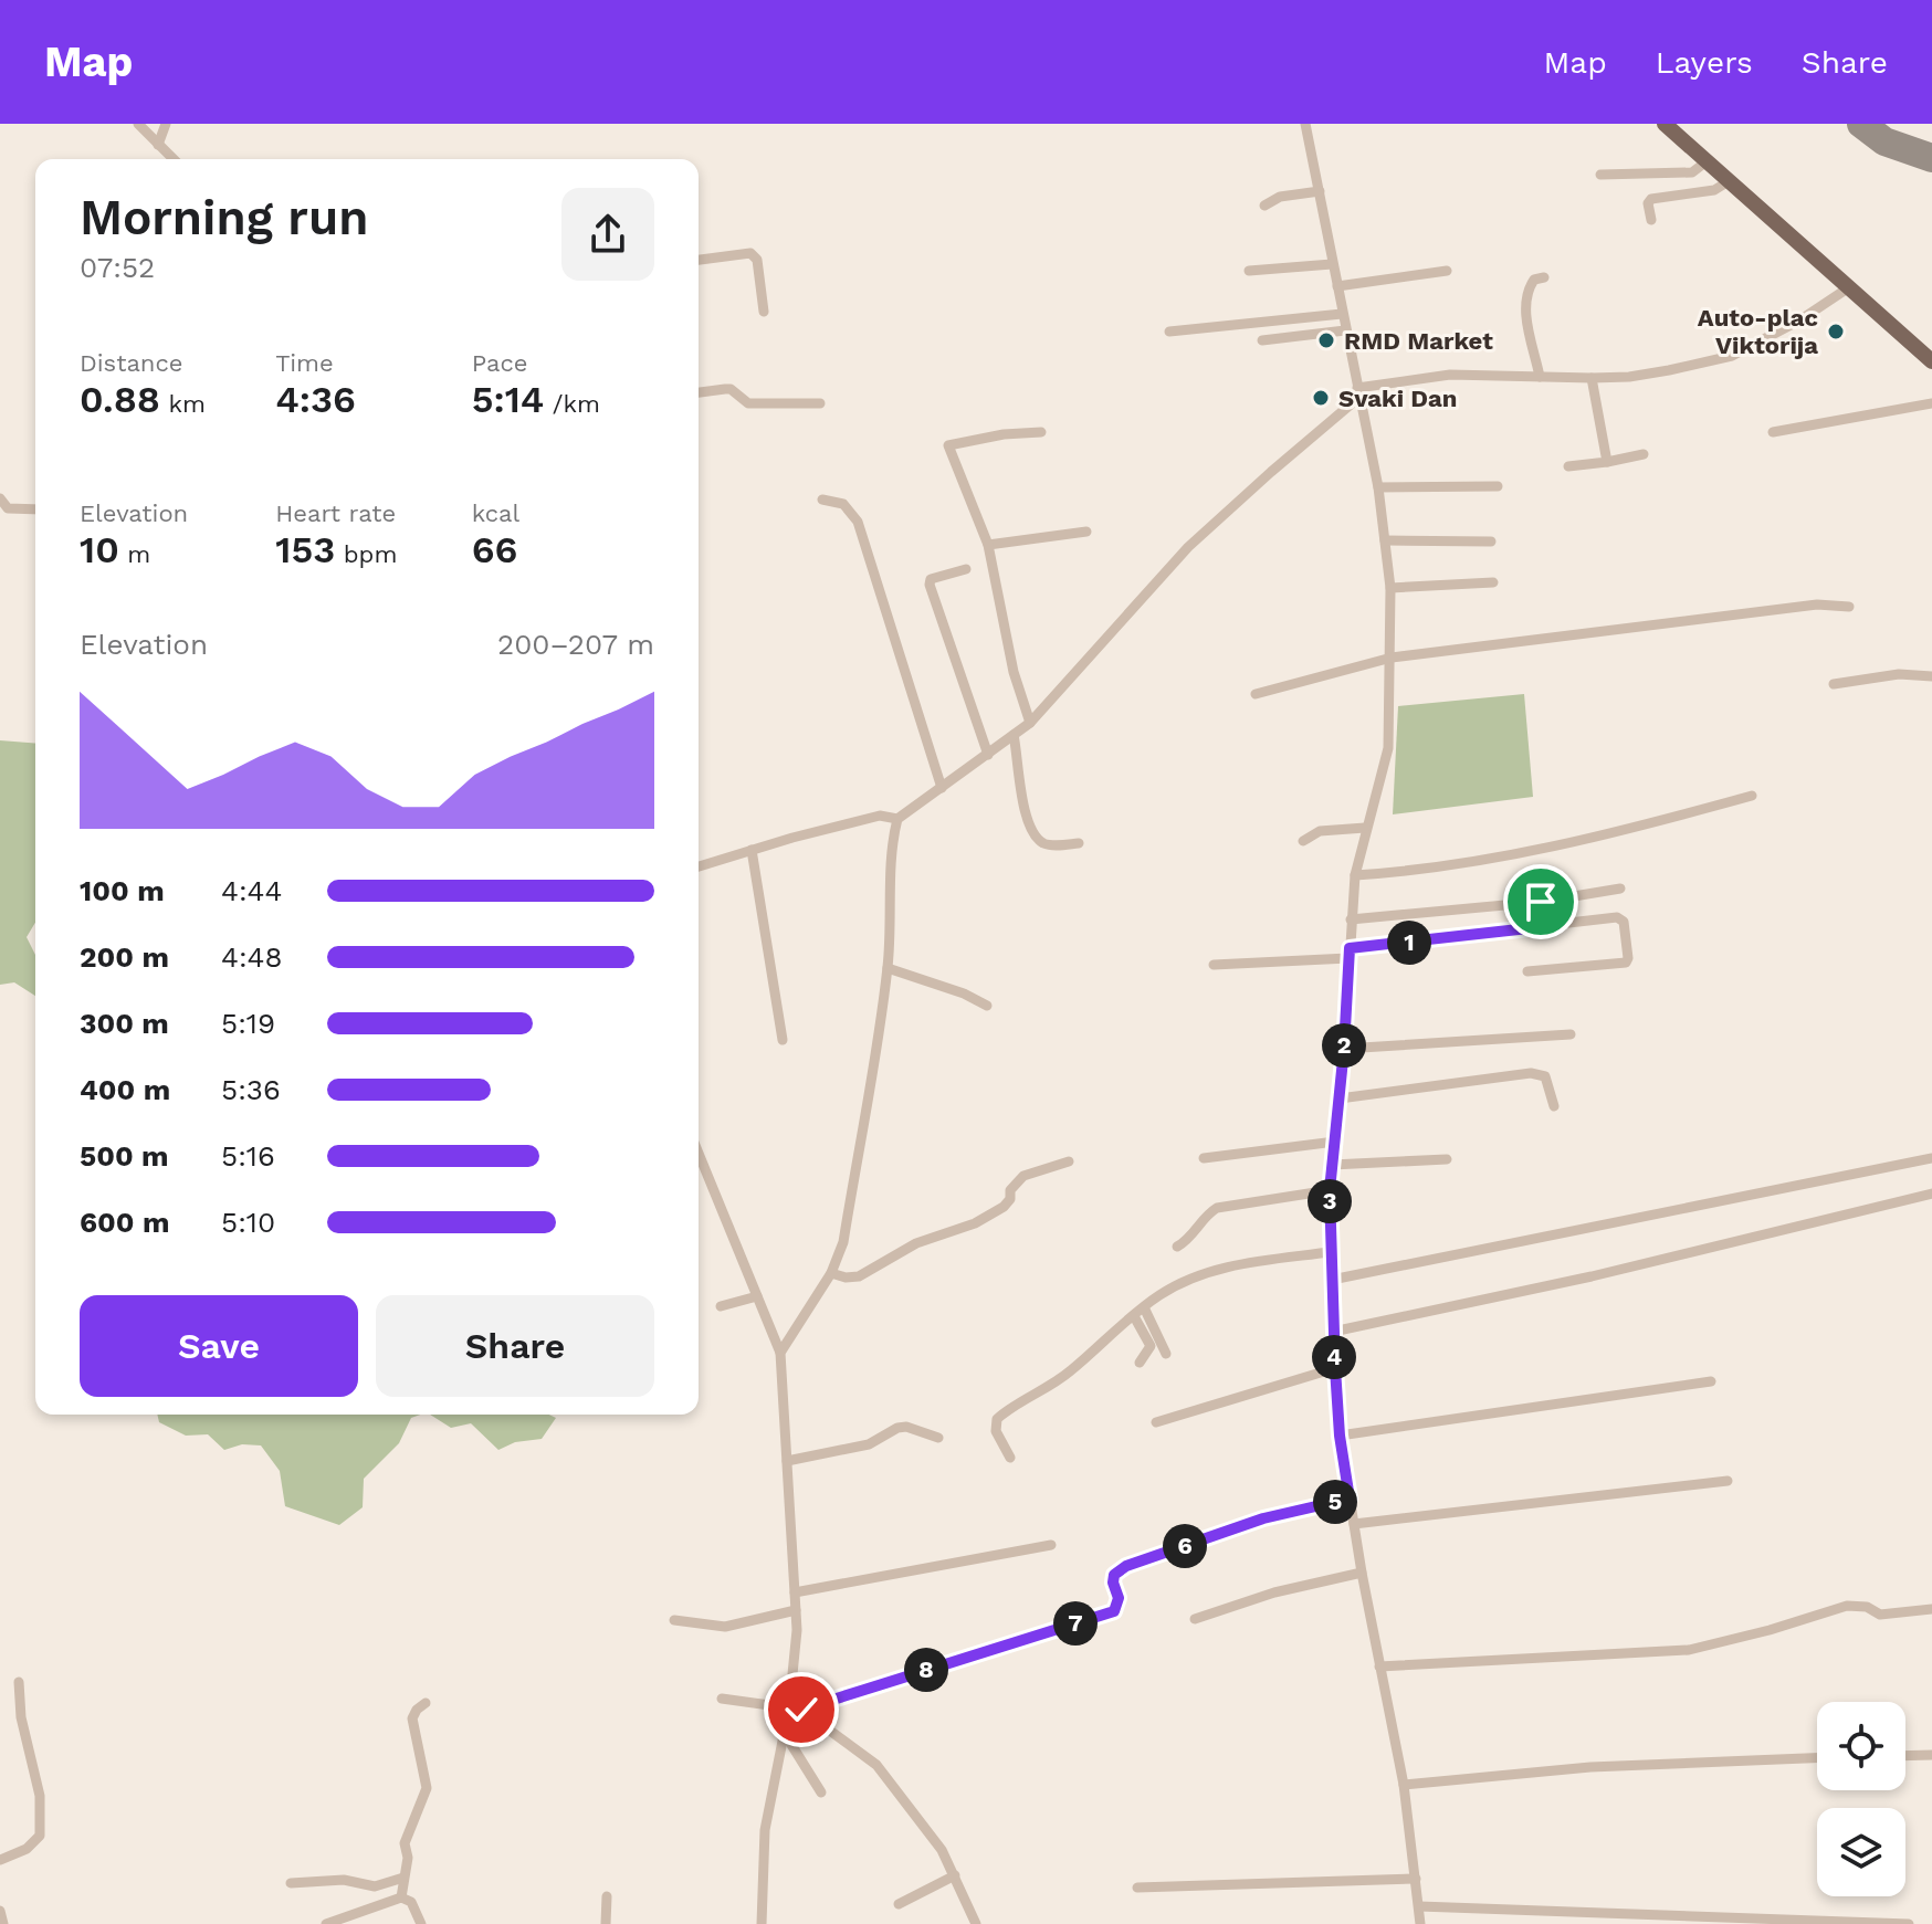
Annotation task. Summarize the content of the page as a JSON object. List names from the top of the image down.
{
  "places": ["Auto-plac Viktorija", "RMD Market", "Svaki Dan"],
  "page": {
    "header": "Map",
    "nav": ["Map", "Layers", "Share"],
    "heading": ["Morning run", "07:52"],
    "stats": [
      ["Distance", "0.88 km"],
      ["Time", "4:36"],
      ["Pace", "5:14 /km"],
      ["Elevation", "10 m"],
      ["Heart rate", "153 bpm"],
      ["kcal", "66"]
    ],
    "chart": ["Elevation", "200–207 m"],
    "list": [
      {
        "name": "100 m",
        "note": "4:44"
      },
      {
        "name": "200 m",
        "note": "4:48"
      },
      {
        "name": "300 m",
        "note": "5:19"
      },
      {
        "name": "400 m",
        "note": "5:36"
      },
      {
        "name": "500 m",
        "note": "5:16"
      },
      {
        "name": "600 m",
        "note": "5:10"
      }
    ],
    "pins": [
      "1",
      "2",
      "3",
      "4",
      "5",
      "6",
      "7",
      "8"
    ],
    "buttons": ["Save", "Share"]
  }
}
